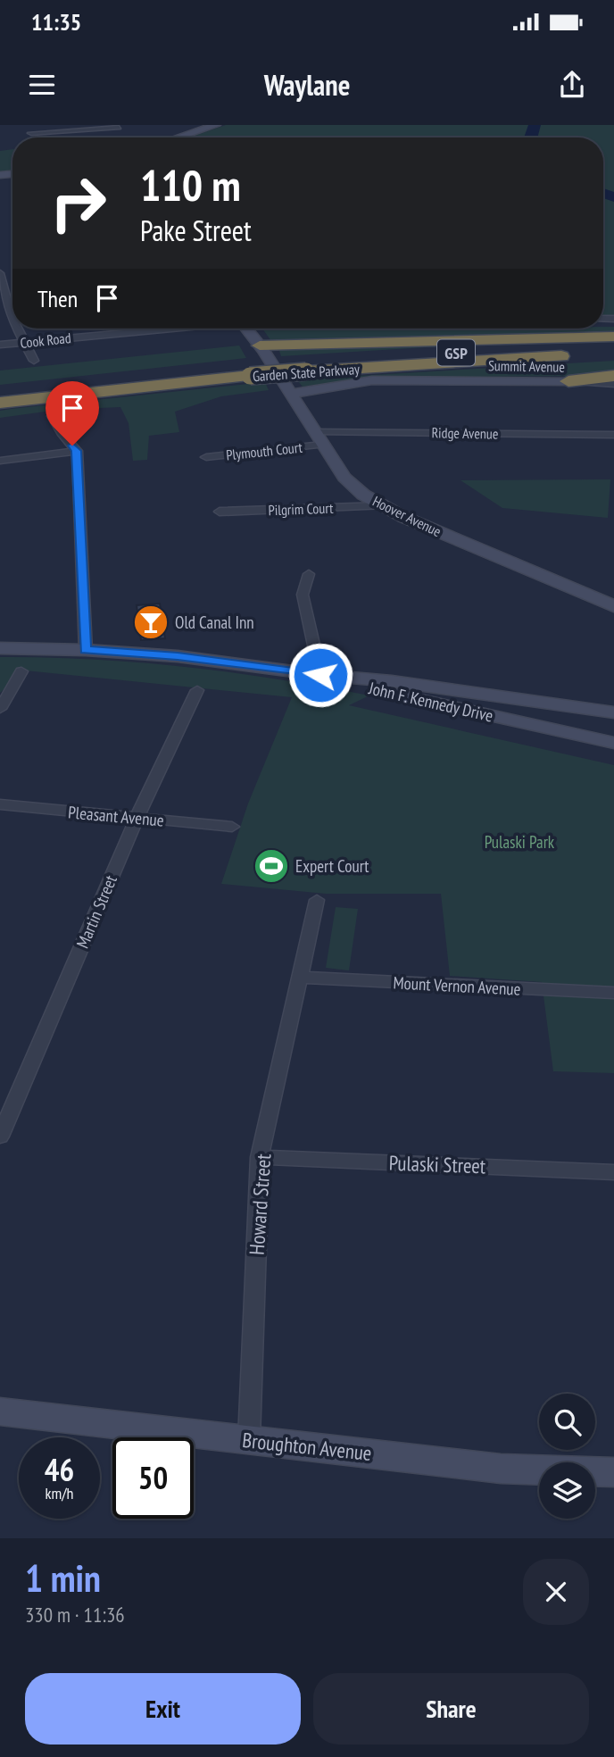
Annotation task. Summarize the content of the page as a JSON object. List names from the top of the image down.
{
  "streets": {
    "highway": ["GSP", "Garden State Parkway"],
    "street": [
      "Cook Road",
      "Summit Avenue",
      "Ridge Avenue",
      "Plymouth Court",
      "Pilgrim Court",
      "Hoover Avenue",
      "John F. Kennedy Drive",
      "Pleasant Avenue",
      "Martin Street",
      "Mount Vernon Avenue",
      "Pulaski Street",
      "Howard Street",
      "Broughton Avenue"
    ]
  },
  "crossings": [
    ["Summit Avenue", "Hoover Avenue"],
    ["Ridge Avenue", "Plymouth Court"],
    ["Ridge Avenue", "Hoover Avenue"],
    ["Plymouth Court", "Hoover Avenue"],
    ["Pilgrim Court", "Hoover Avenue"],
    ["Pleasant Avenue", "Martin Street"],
    ["Mount Vernon Avenue", "Howard Street"],
    ["Pulaski Street", "Howard Street"],
    ["Howard Street", "Broughton Avenue"]
  ],
  "parks": ["Pulaski Park"],
  "places": {
    "bar": ["Old Canal Inn"],
    "sports": ["Expert Court"]
  },
  "page": {
    "status": "11:35",
    "header": "Waylane",
    "turn": ["110 m", "Pake Street"],
    "then": "Then",
    "speed": "46 km/h",
    "limit": "50",
    "heading": ["1 min", "330 m · 11:36"],
    "buttons": ["Exit", "Share"]
  }
}
